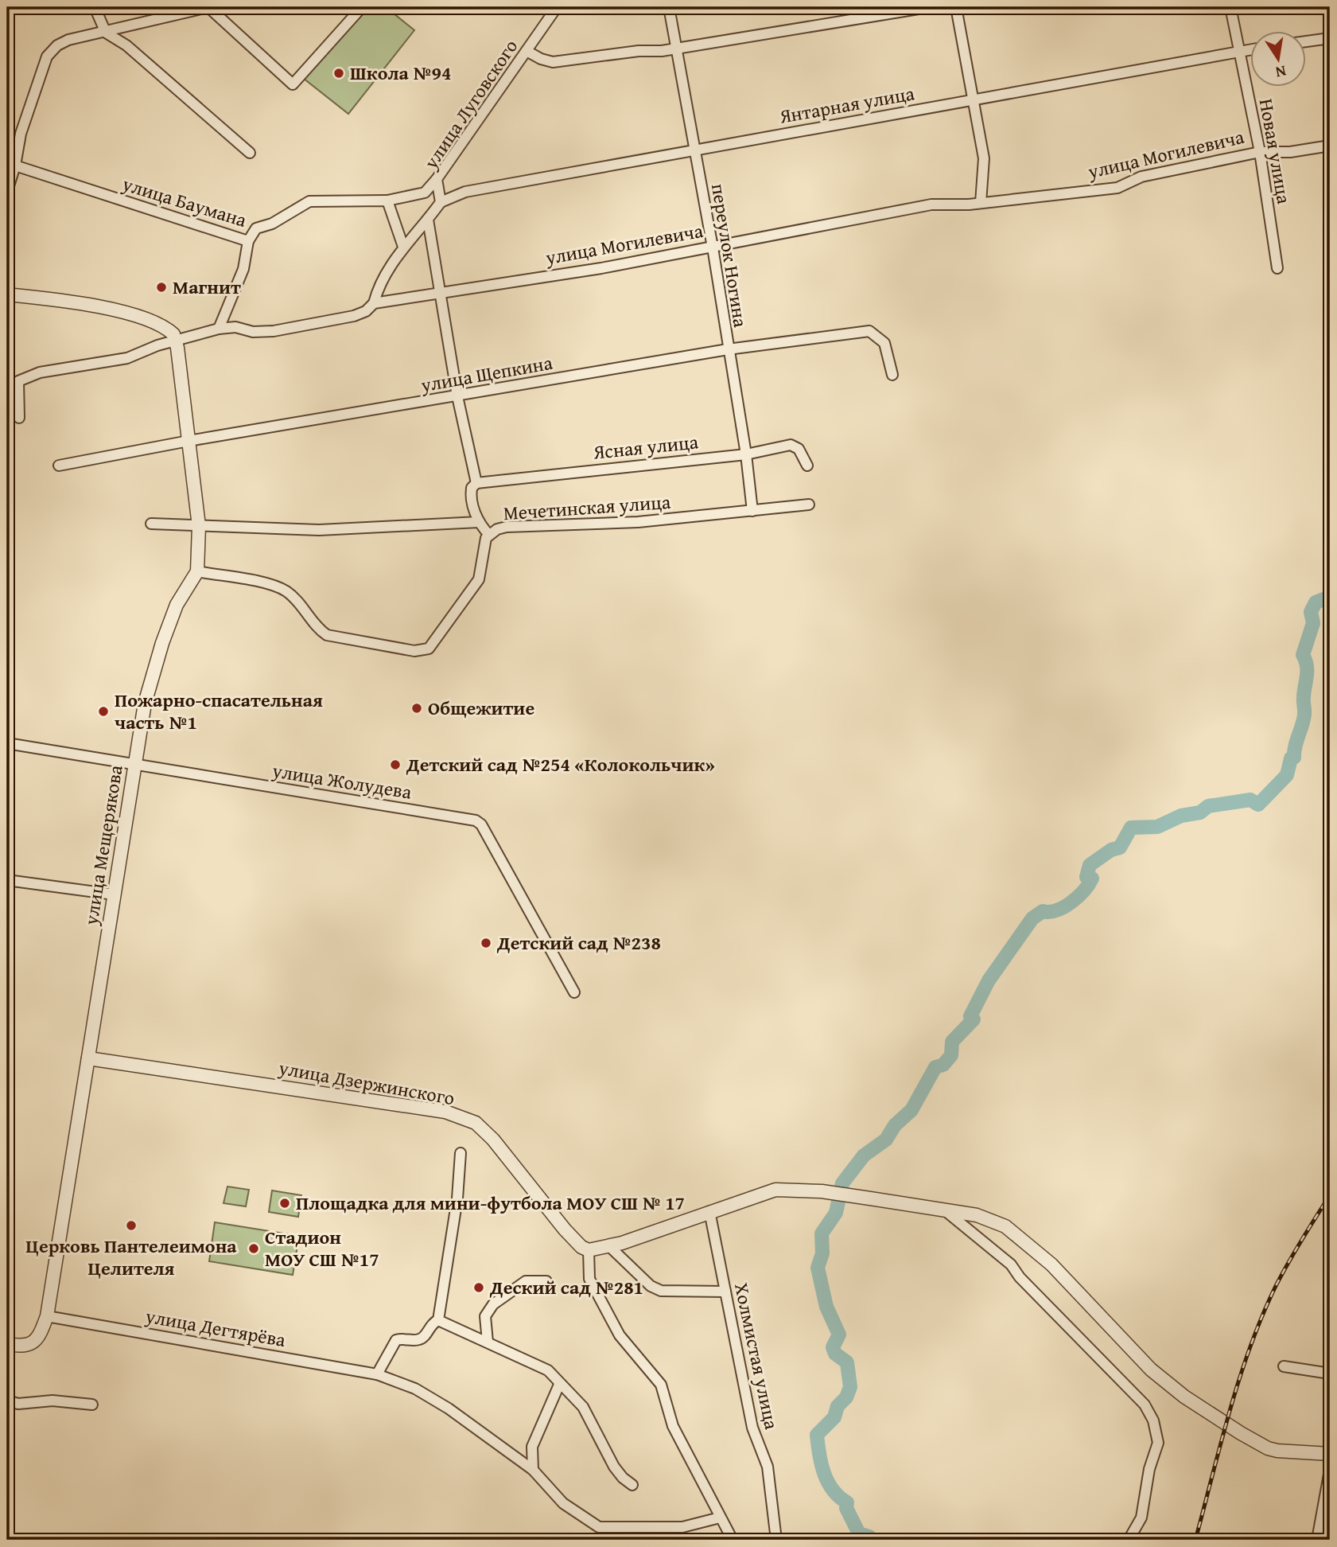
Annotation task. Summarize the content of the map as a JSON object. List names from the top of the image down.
{
  "streets": {
    "street": [
      "улица Луговского",
      "Янтарная улица",
      "Новая улица",
      "улица Могилевича",
      "улица Баумана",
      "переулок Ногина",
      "улица Щепкина",
      "Ясная улица",
      "Мечетинская улица",
      "улица Жолудева",
      "улица Мещерякова",
      "улица Дзержинского",
      "улица Дегтярёва",
      "Холмистая улица"
    ]
  },
  "crossings": [
    ["улица Луговского", "Янтарная улица"],
    ["улица Луговского", "улица Могилевича"],
    ["улица Луговского", "улица Баумана"],
    ["Янтарная улица", "Новая улица"],
    ["Янтарная улица", "переулок Ногина"],
    ["Новая улица", "улица Могилевича"],
    ["улица Могилевича", "переулок Ногина"],
    ["улица Могилевича", "улица Мещерякова"],
    ["переулок Ногина", "улица Щепкина"],
    ["переулок Ногина", "Ясная улица"],
    ["переулок Ногина", "Мечетинская улица"],
    ["улица Щепкина", "улица Мещерякова"],
    ["Мечетинская улица", "улица Мещерякова"],
    ["улица Жолудева", "улица Мещерякова"],
    ["улица Мещерякова", "улица Дзержинского"],
    ["улица Мещерякова", "улица Дегтярёва"]
  ],
  "places": [
    "Школа №94",
    "Магнит",
    "Общежитие",
    "Пожарно-спасательная часть №1",
    "Детский сад №254 «Колокольчик»",
    "Детский сад №238",
    "Площадка для мини-футбола МОУ СШ № 17",
    "Церковь Пантелеимона Целителя",
    "Стадион МОУ СШ №17",
    "Деский сад №281"
  ],
  "north": "bottom"
}
